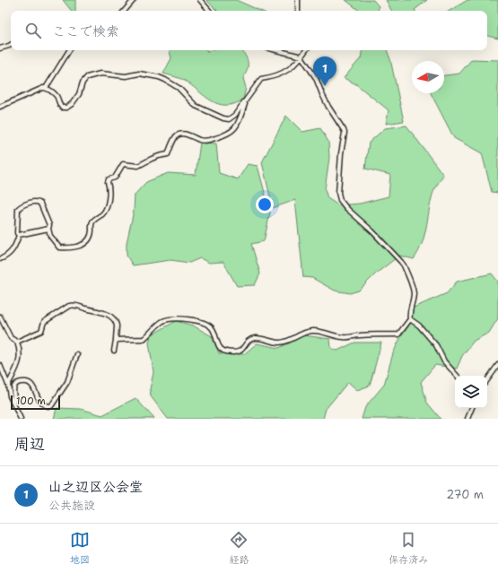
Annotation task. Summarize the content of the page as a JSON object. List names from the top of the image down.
{
  "scale_bar": "100 m",
  "north": "left",
  "page": {
    "search": "ここで検索",
    "pins": "1",
    "scale": "100 m",
    "heading": "周辺",
    "list": [
      {
        "mark": "1",
        "name": "山之辺区公会堂",
        "note": "公共施設",
        "value": "270 m"
      }
    ],
    "nav": ["地図", "経路", "保存済み"]
  }
}
